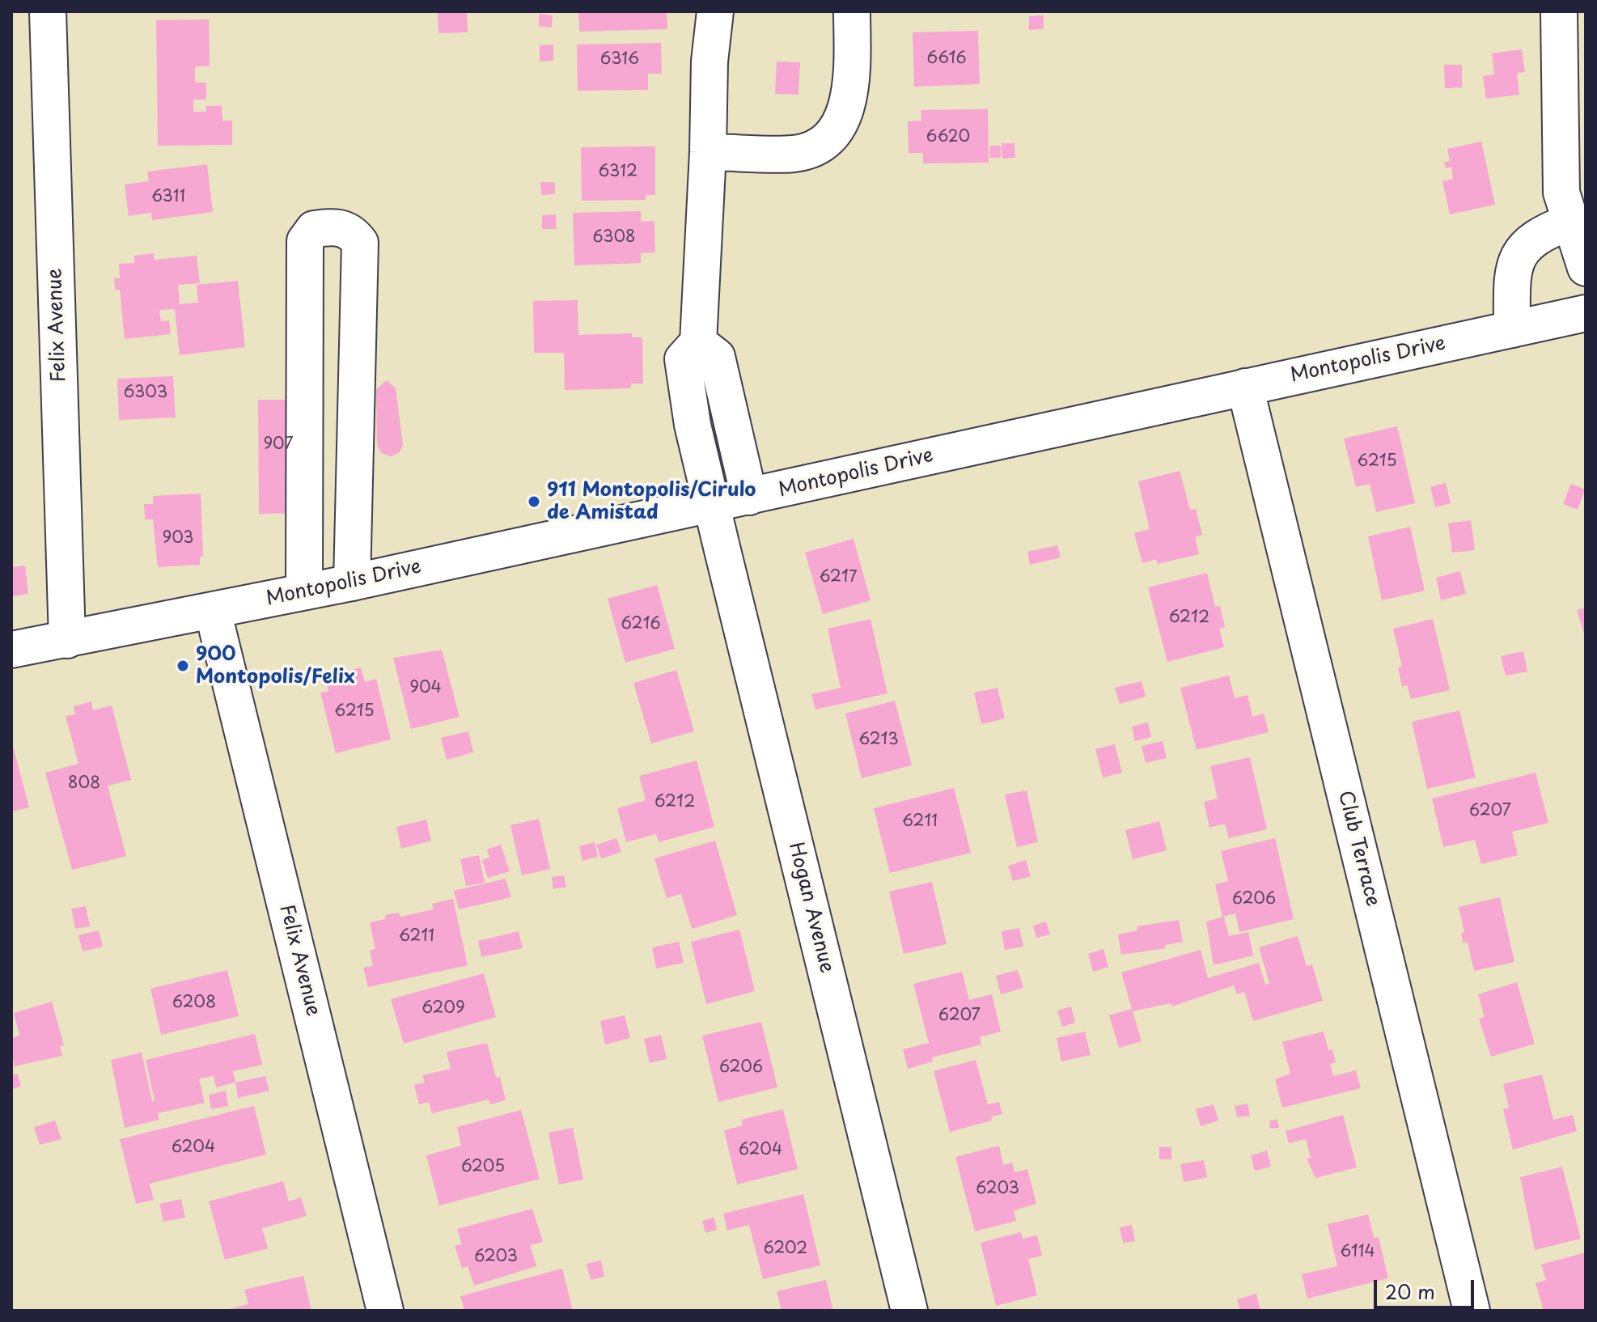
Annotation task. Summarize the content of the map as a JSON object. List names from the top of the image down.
{
  "streets": {
    "street": [
      "Felix Avenue",
      "Montopolis Drive",
      "Club Terrace",
      "Hogan Avenue"
    ]
  },
  "crossings": [
    ["Felix Avenue", "Montopolis Drive"],
    ["Montopolis Drive", "Club Terrace"],
    ["Montopolis Drive", "Hogan Avenue"]
  ],
  "places": ["911 Montopolis/Cirulo de Amistad", "900 Montopolis/Felix"],
  "house_numbers": [
    "6616",
    "6316",
    "6620",
    "6312",
    "6311",
    "6308",
    "6303",
    "907",
    "6215",
    "903",
    "6217",
    "6212",
    "6216",
    "904",
    "6215",
    "6213",
    "808",
    "6212",
    "6207",
    "6211",
    "6206",
    "6211",
    "6208",
    "6209",
    "6207",
    "6206",
    "6204",
    "6204",
    "6205",
    "6203",
    "6202",
    "6114",
    "6203"
  ],
  "scale_bar": "20 m"
}
